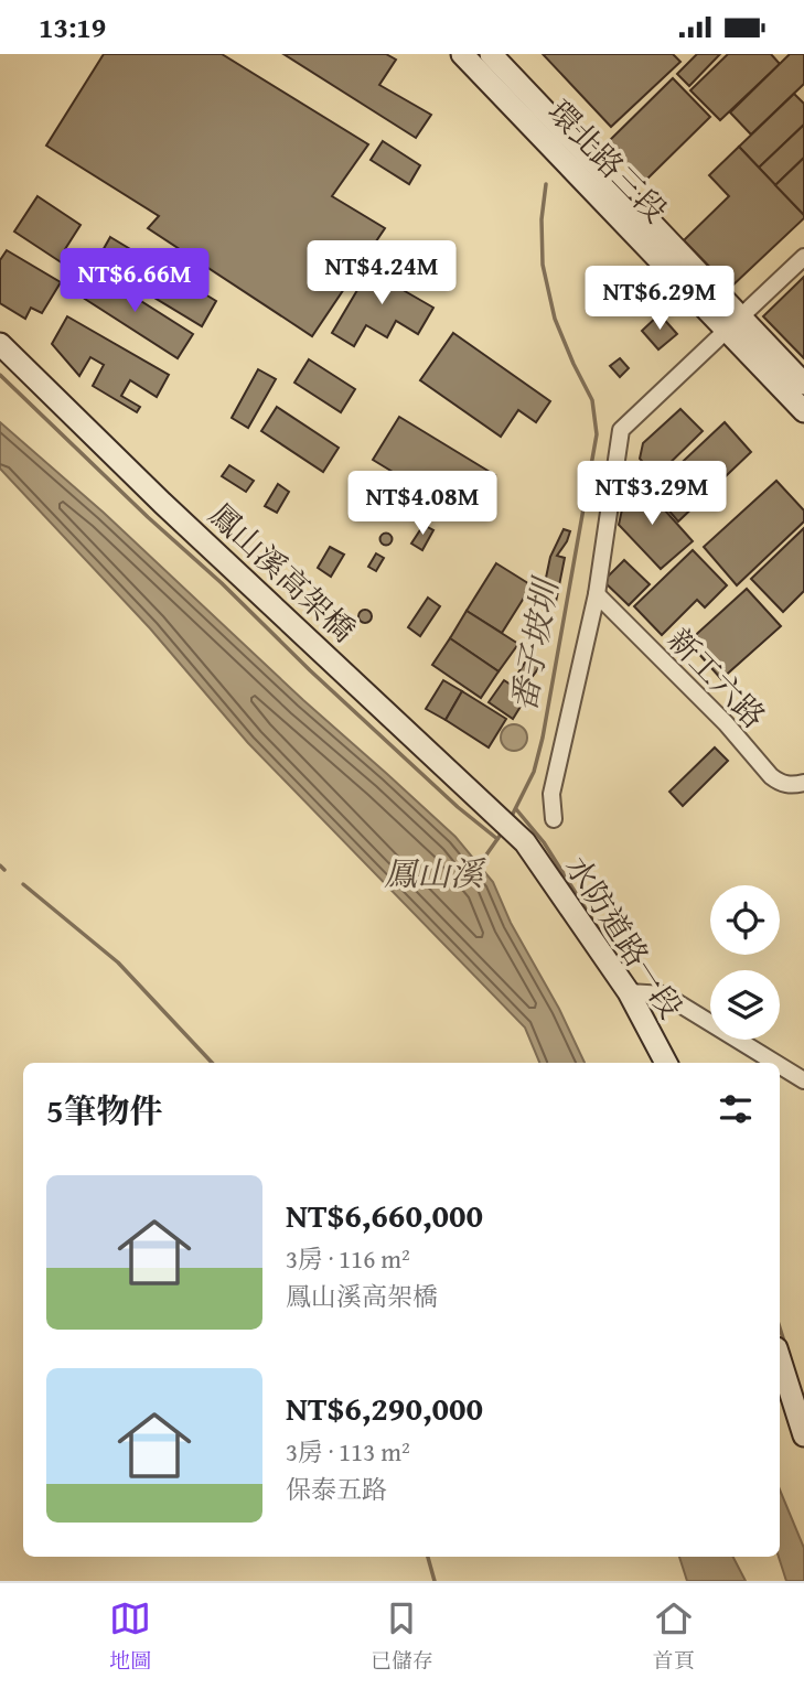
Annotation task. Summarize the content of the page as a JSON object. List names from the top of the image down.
{
  "streets": {
    "street": [
      "環北路三段",
      "鳳山溪高架橋",
      "新工六路",
      "水防道路一段"
    ]
  },
  "crossings": [
    ["鳳山溪高架橋", "水防道路一段"]
  ],
  "water": ["番子坡圳", "鳳山溪"],
  "page": {
    "status": "13:19",
    "price": [
      "NT$4.24M",
      "NT$6.66M",
      "NT$6.29M",
      "NT$3.29M",
      "NT$4.08M"
    ],
    "heading": "5筆物件",
    "list": [
      {
        "name": "NT$6,660,000",
        "note": "3房 · 116 m² · 鳳山溪高架橋"
      },
      {
        "name": "NT$6,290,000",
        "note": "3房 · 113 m² · 保泰五路"
      }
    ],
    "tabs": ["地圖", "已儲存", "首頁"]
  }
}
